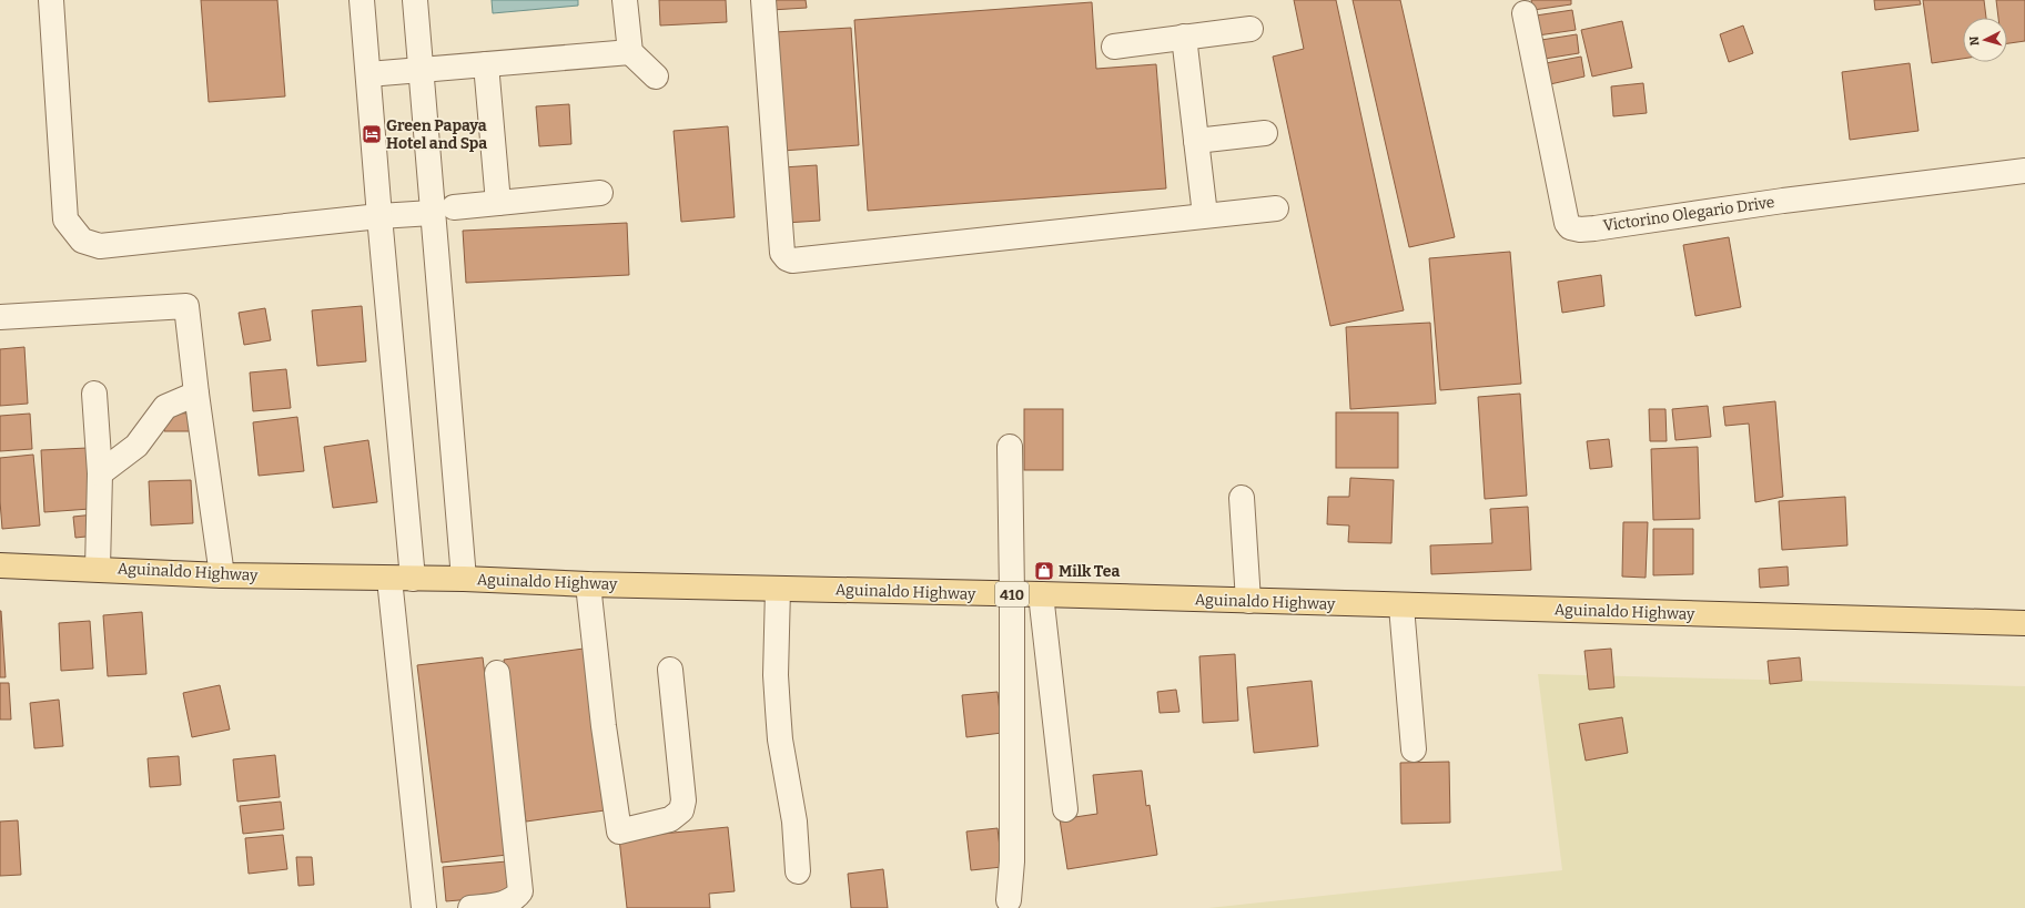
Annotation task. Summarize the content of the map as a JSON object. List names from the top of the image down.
{
  "streets": {
    "main road": ["Aguinaldo Highway", "410"],
    "street": ["Victorino Olegario Drive"]
  },
  "places": {
    "hotel": ["Green Papaya Hotel and Spa"],
    "shop": ["Milk Tea"]
  },
  "north": "left"
}
